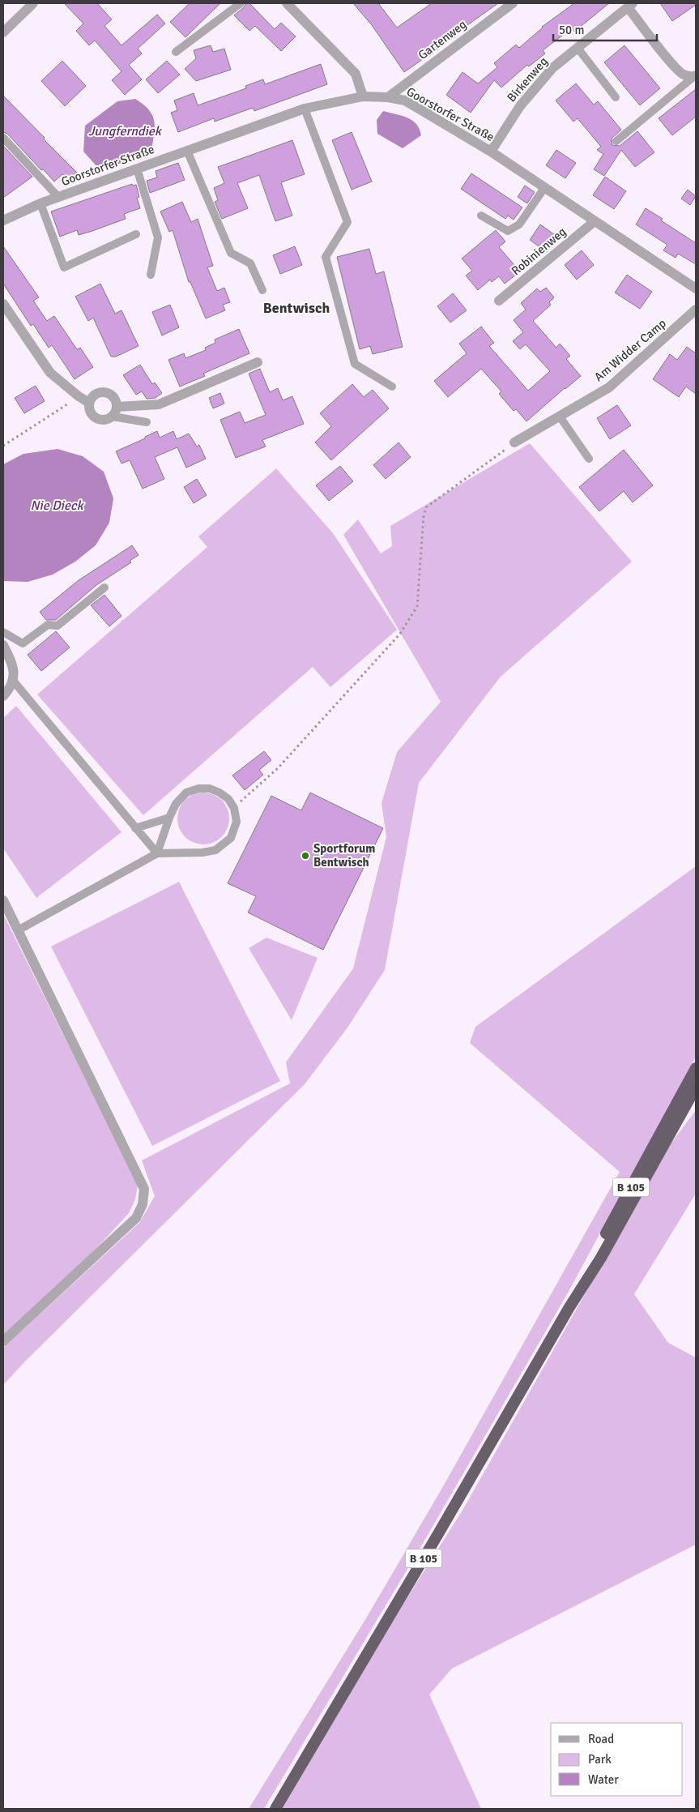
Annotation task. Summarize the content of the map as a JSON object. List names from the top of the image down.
{
  "streets": {
    "highway": ["B 105"],
    "street": [
      "Gartenweg",
      "Birkenweg",
      "Goorstorfer Straße",
      "Robinienweg",
      "Am Widder Camp"
    ]
  },
  "crossings": [
    ["Gartenweg", "Goorstorfer Straße"],
    ["Birkenweg", "Goorstorfer Straße"],
    ["Goorstorfer Straße", "Robinienweg"]
  ],
  "districts": ["Bentwisch"],
  "water": ["Jungferndiek", "Nie Dieck"],
  "places": ["Sportforum Bentwisch"],
  "legend": ["Road", "Park", "Water"],
  "scale_bar": "50 m"
}
